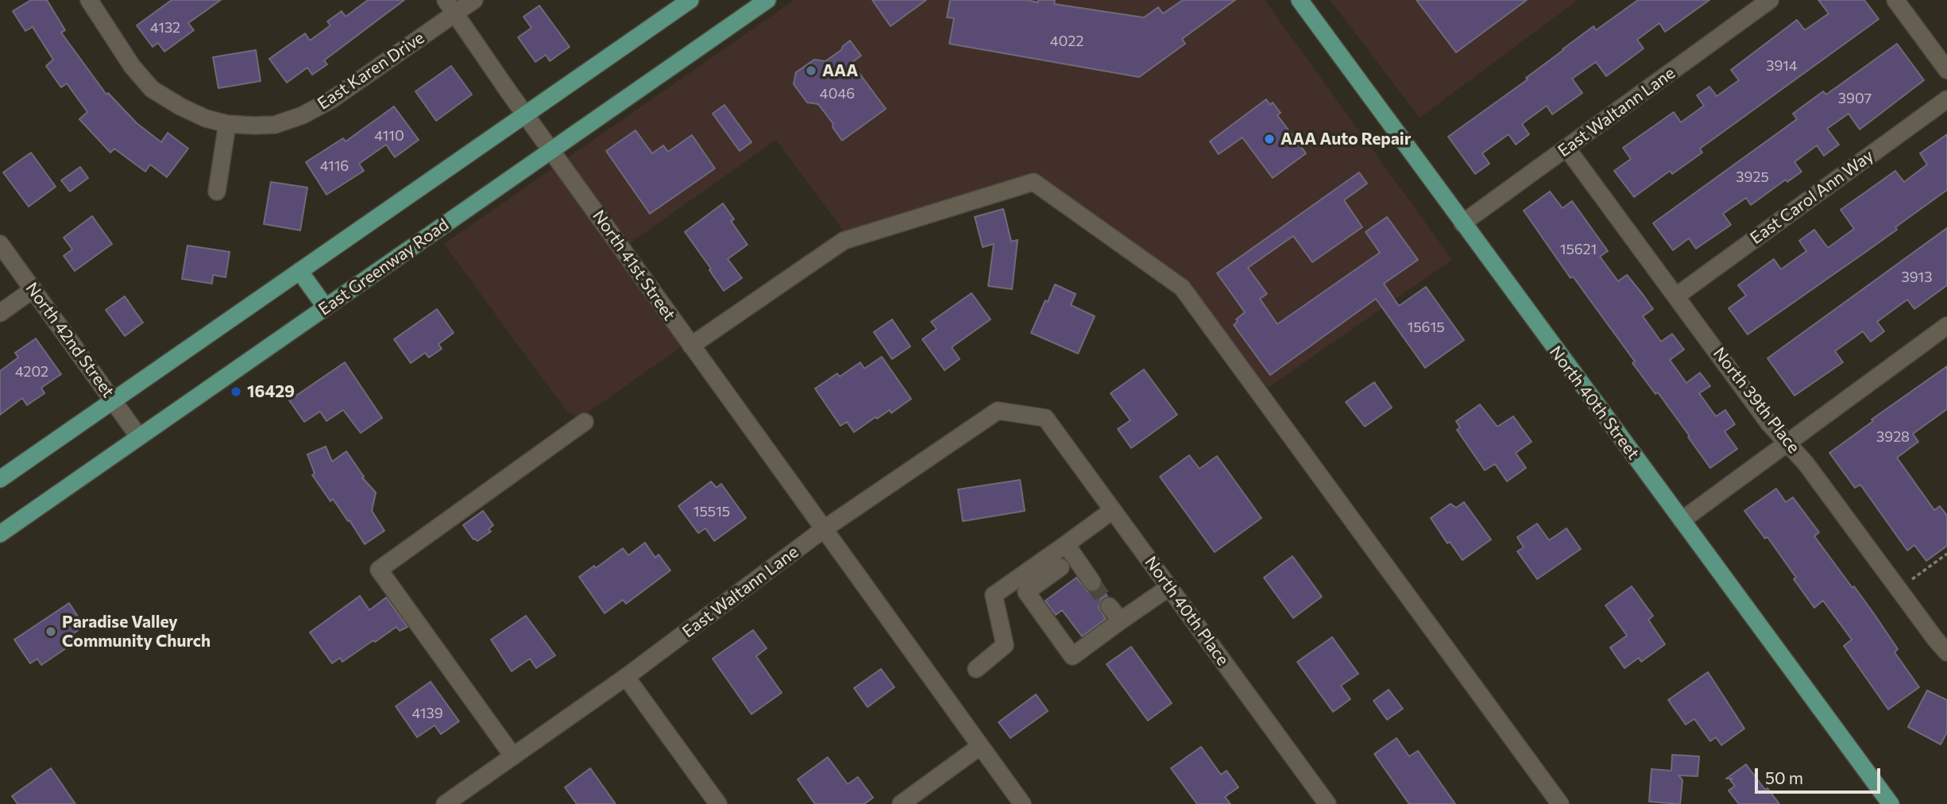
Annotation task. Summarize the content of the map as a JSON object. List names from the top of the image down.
{
  "streets": {
    "main road": ["East Greenway Road", "North 40th Street"],
    "street": [
      "East Karen Drive",
      "East Waltann Lane",
      "East Carol Ann Way",
      "North 41st Street",
      "North 42nd Street",
      "North 39th Place",
      "North 40th Place"
    ]
  },
  "crossings": [
    ["East Karen Drive", "North 41st Street"],
    ["East Waltann Lane", "North 41st Street"],
    ["East Waltann Lane", "North 39th Place"],
    ["East Waltann Lane", "North 40th Street"],
    ["East Waltann Lane", "North 40th Place"],
    ["East Carol Ann Way", "North 39th Place"],
    ["North 41st Street", "East Greenway Road"],
    ["East Greenway Road", "North 42nd Street"]
  ],
  "places": [
    "AAA",
    "AAA Auto Repair",
    "16429",
    "Paradise Valley Community Church"
  ],
  "house_numbers": [
    "4132",
    "4022",
    "3914",
    "4046",
    "3907",
    "4110",
    "4116",
    "3925",
    "15621",
    "3913",
    "15615",
    "4202",
    "3928",
    "15515",
    "4139"
  ],
  "scale_bar": "50 m"
}
